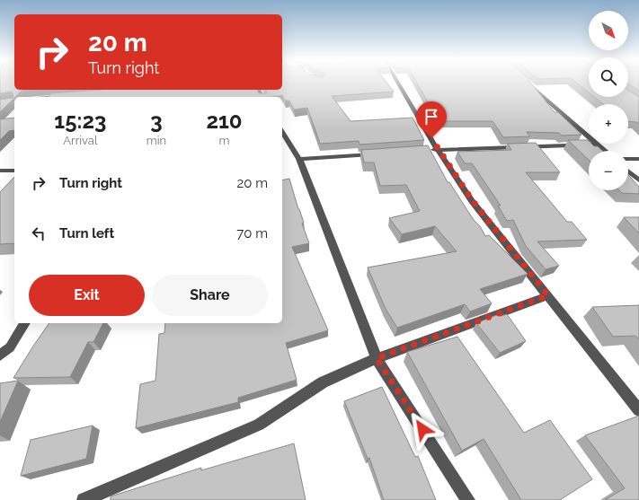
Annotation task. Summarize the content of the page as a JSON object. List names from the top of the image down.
{
  "north": "bottom right",
  "page": {
    "map_buttons": ["+", "−"],
    "turn": ["20 m", "Turn right"],
    "eta": [
      "15:23",
      "Arrival",
      "3",
      "min",
      "210",
      "m"
    ],
    "list": [
      {
        "name": "Turn right",
        "value": "20 m"
      },
      {
        "name": "Turn left",
        "value": "70 m"
      }
    ],
    "buttons": ["Exit", "Share"]
  }
}
